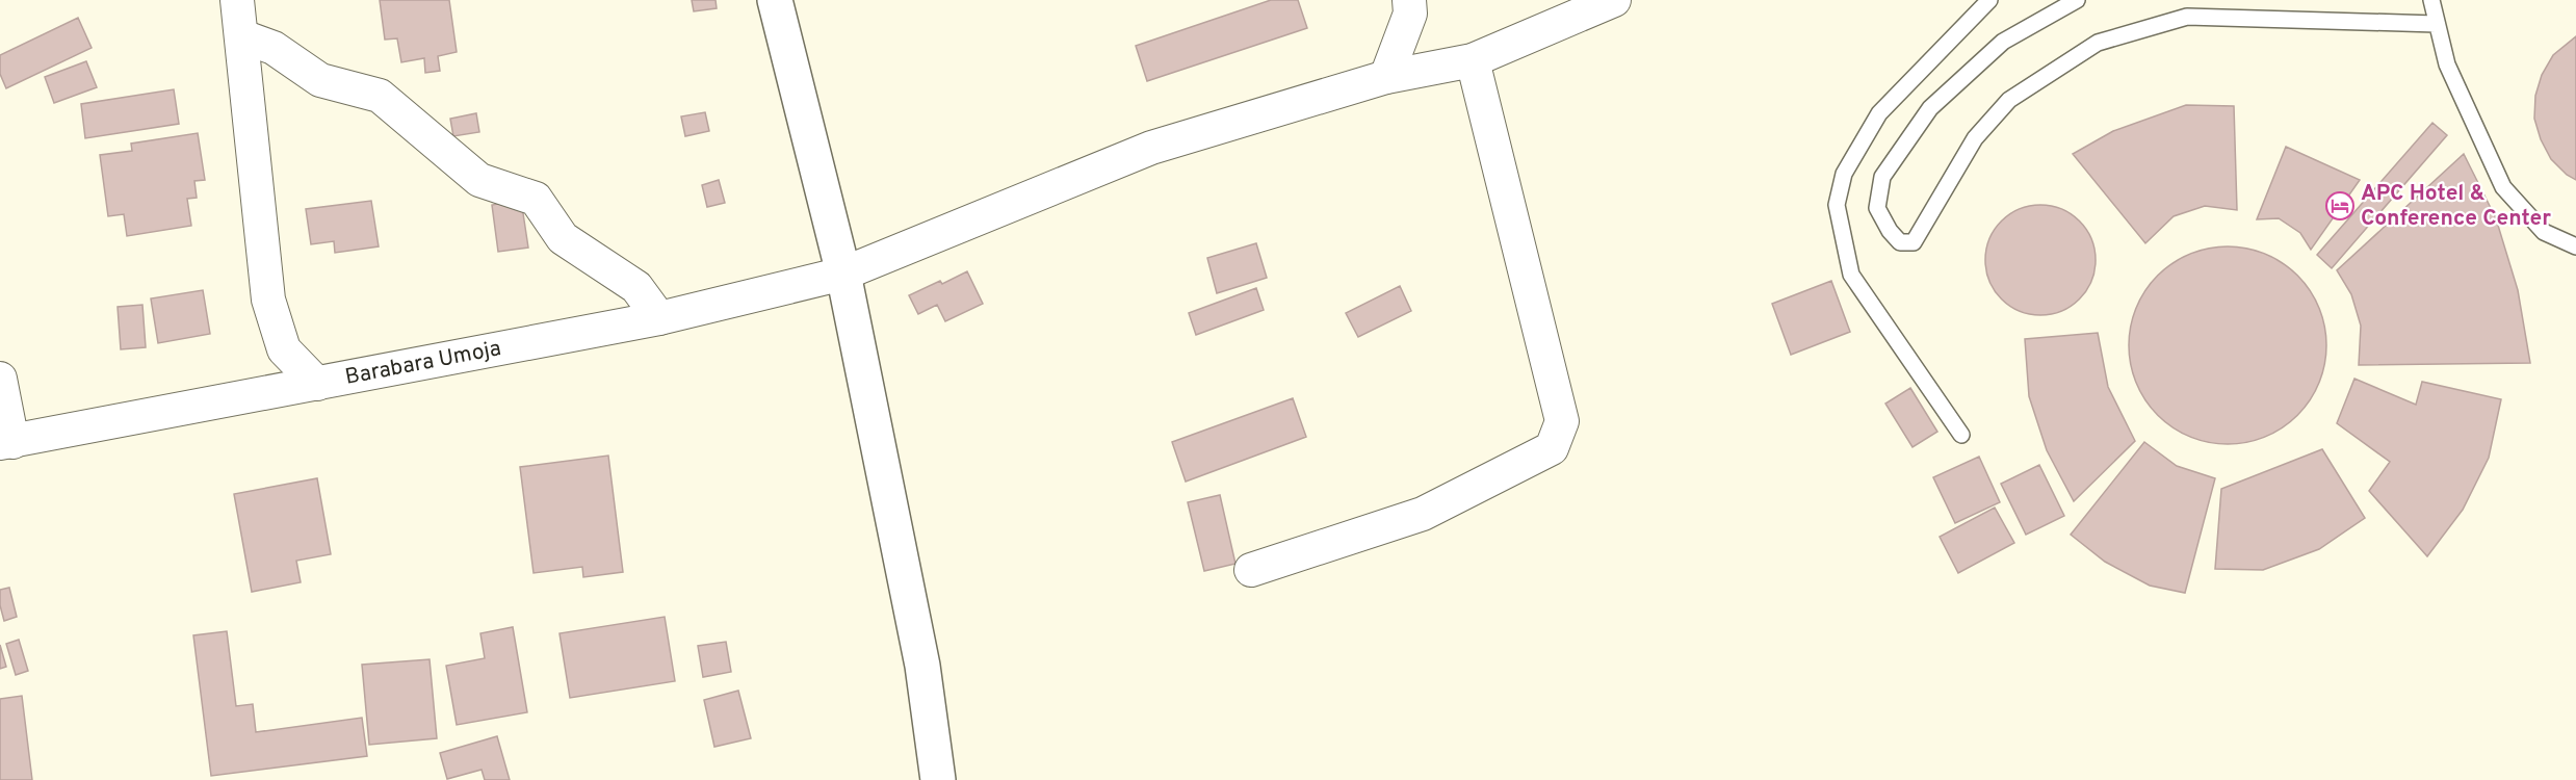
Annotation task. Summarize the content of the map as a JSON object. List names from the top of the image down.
{
  "streets": {
    "street": ["Barabara Umoja"]
  },
  "places": {
    "hotel": ["APC Hotel & Conference Center"]
  }
}
